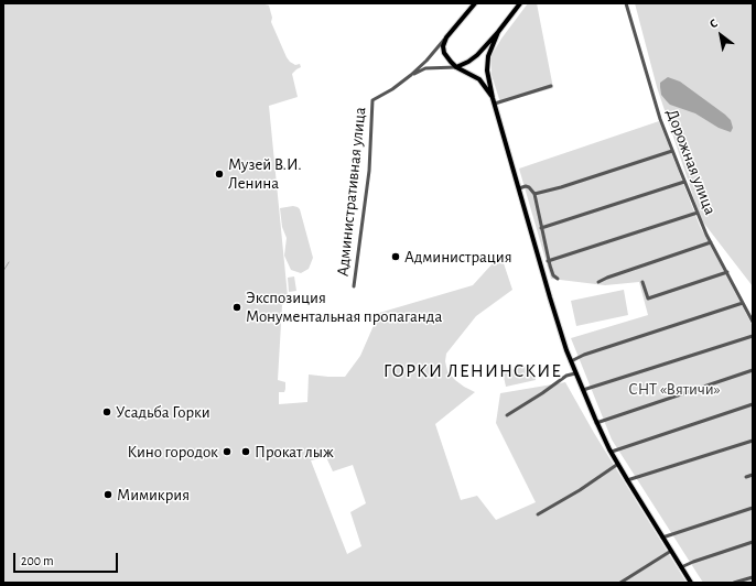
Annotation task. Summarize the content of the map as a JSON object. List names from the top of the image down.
{
  "streets": {
    "street": ["Дорожная улица", "Административная улица"]
  },
  "districts": ["ГОРКИ ЛЕНИНСКИЕ"],
  "parks": ["СНТ «Вятичи»"],
  "places": [
    "Музей В.И. Ленина",
    "Администрация",
    "Экспозиция Монументальная пропаганда",
    "Усадьба Горки",
    "Кино городок",
    "Прокат лыж",
    "Мимикрия"
  ],
  "scale_bar": "200 m",
  "north": "top left"
}
